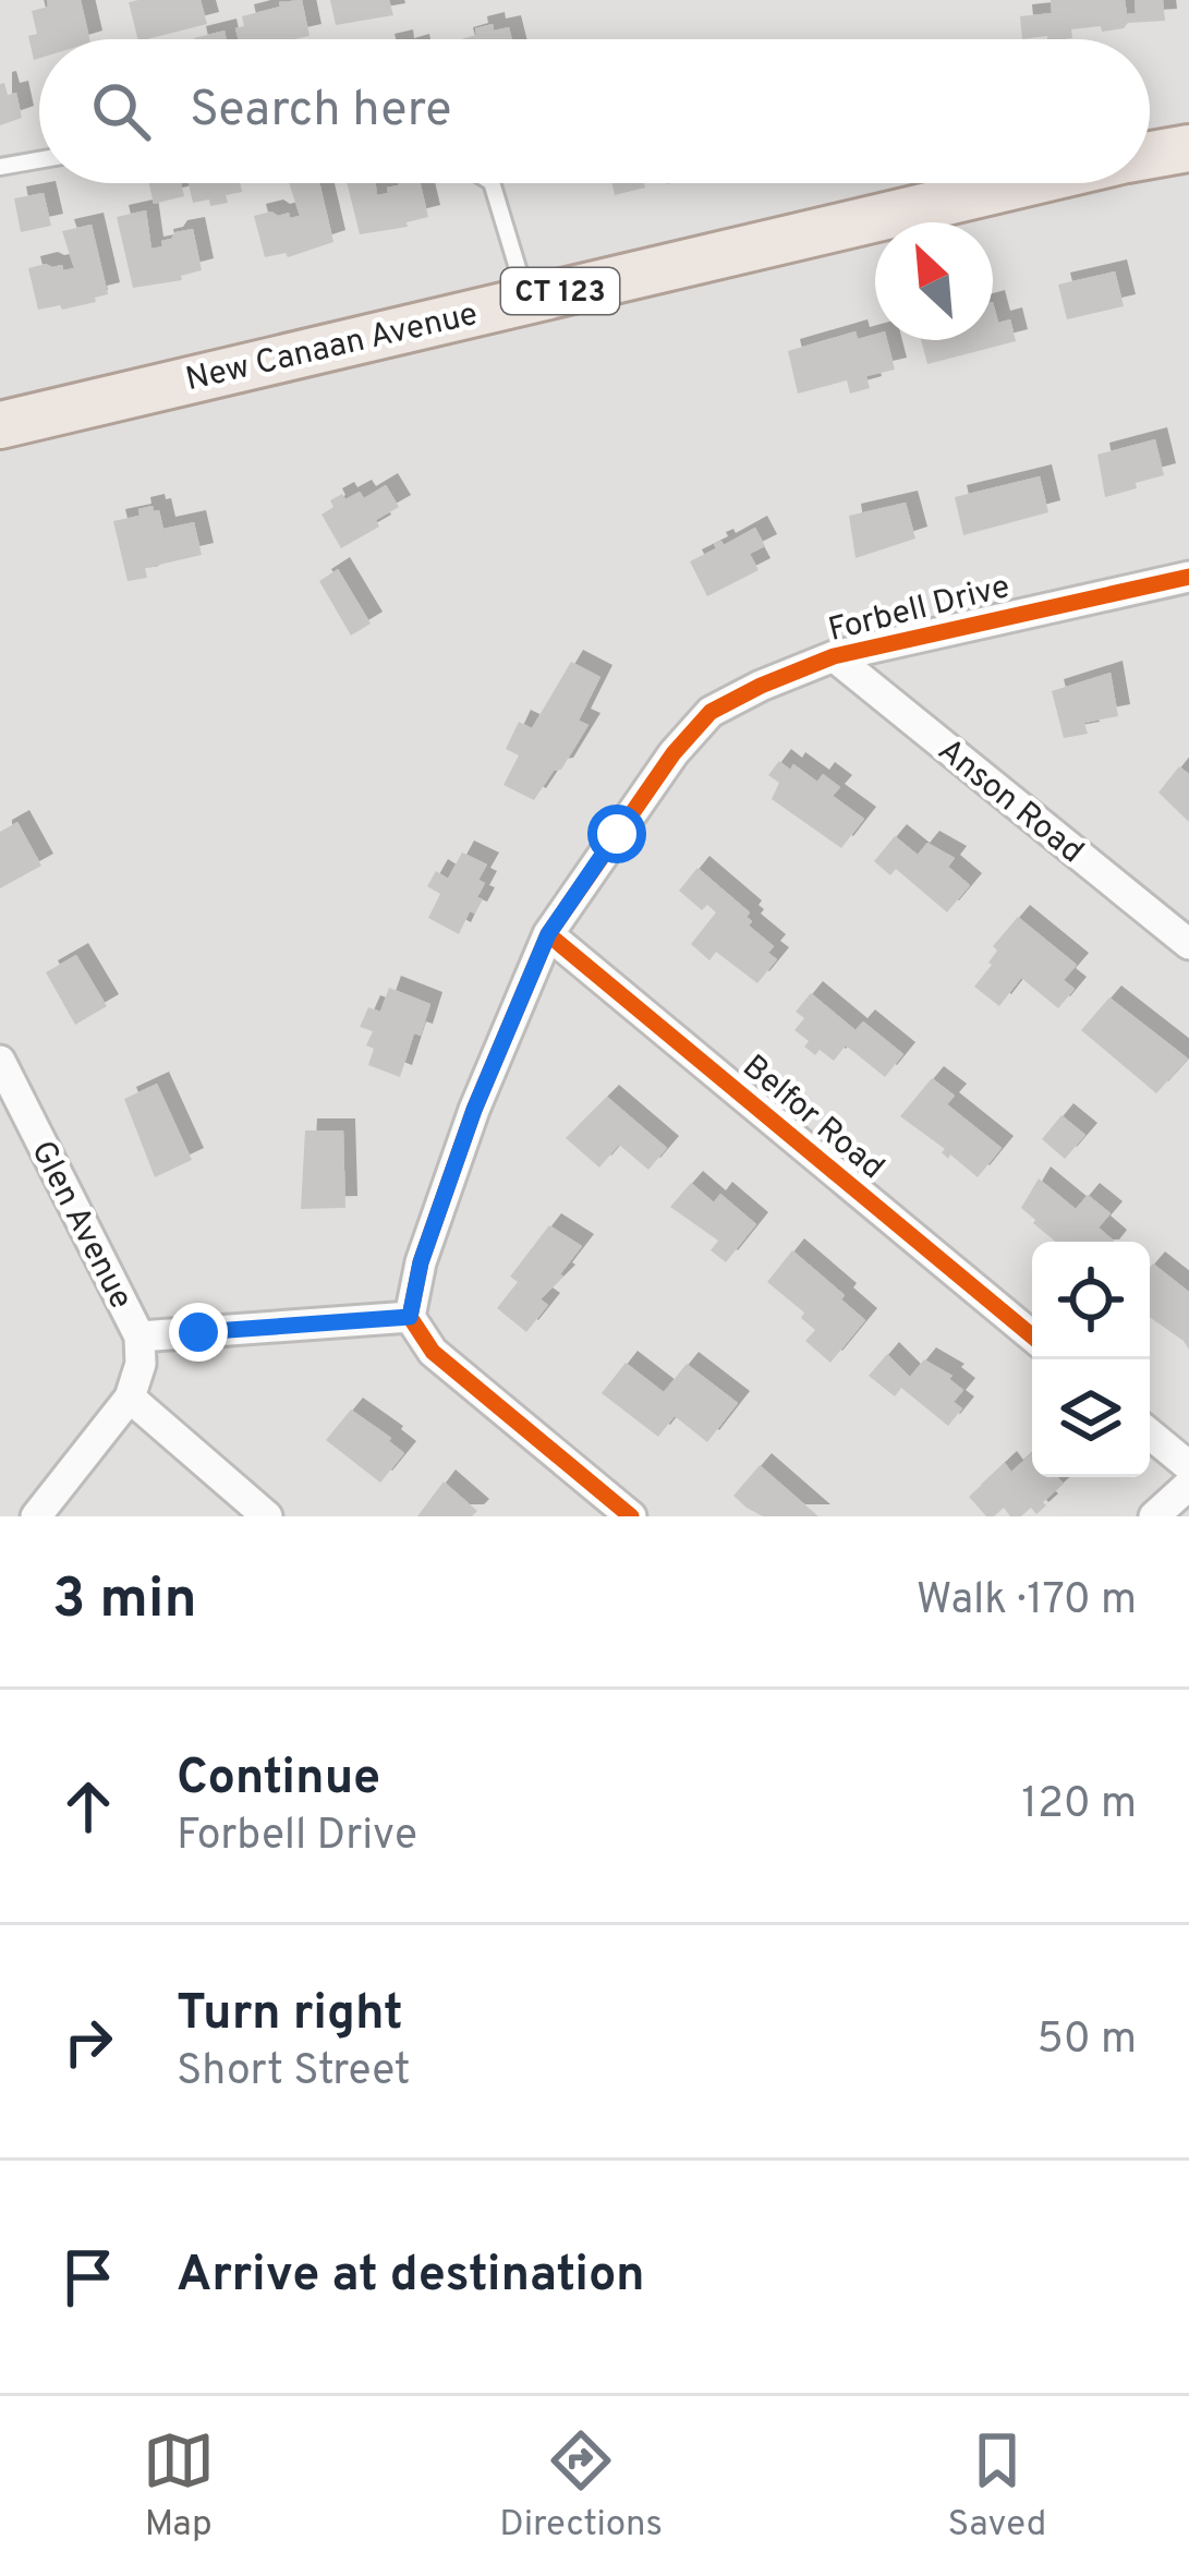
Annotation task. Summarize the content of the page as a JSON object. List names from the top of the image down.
{
  "streets": {
    "main road": ["CT 123", "New Canaan Avenue"],
    "street": [
      "Forbell Drive",
      "Anson Road",
      "Belfor Road",
      "Glen Avenue"
    ]
  },
  "crossings": [
    ["Forbell Drive", "Anson Road"],
    ["Forbell Drive", "Belfor Road"]
  ],
  "north": "top left",
  "page": {
    "search": "Search here",
    "heading": ["3 min", "Walk · 170 m"],
    "list": [
      ["Continue", "Forbell Drive", "120 m"],
      ["Turn right", "Short Street", "50 m"],
      "Arrive at destination"
    ],
    "nav": ["Map", "Directions", "Saved"]
  }
}
